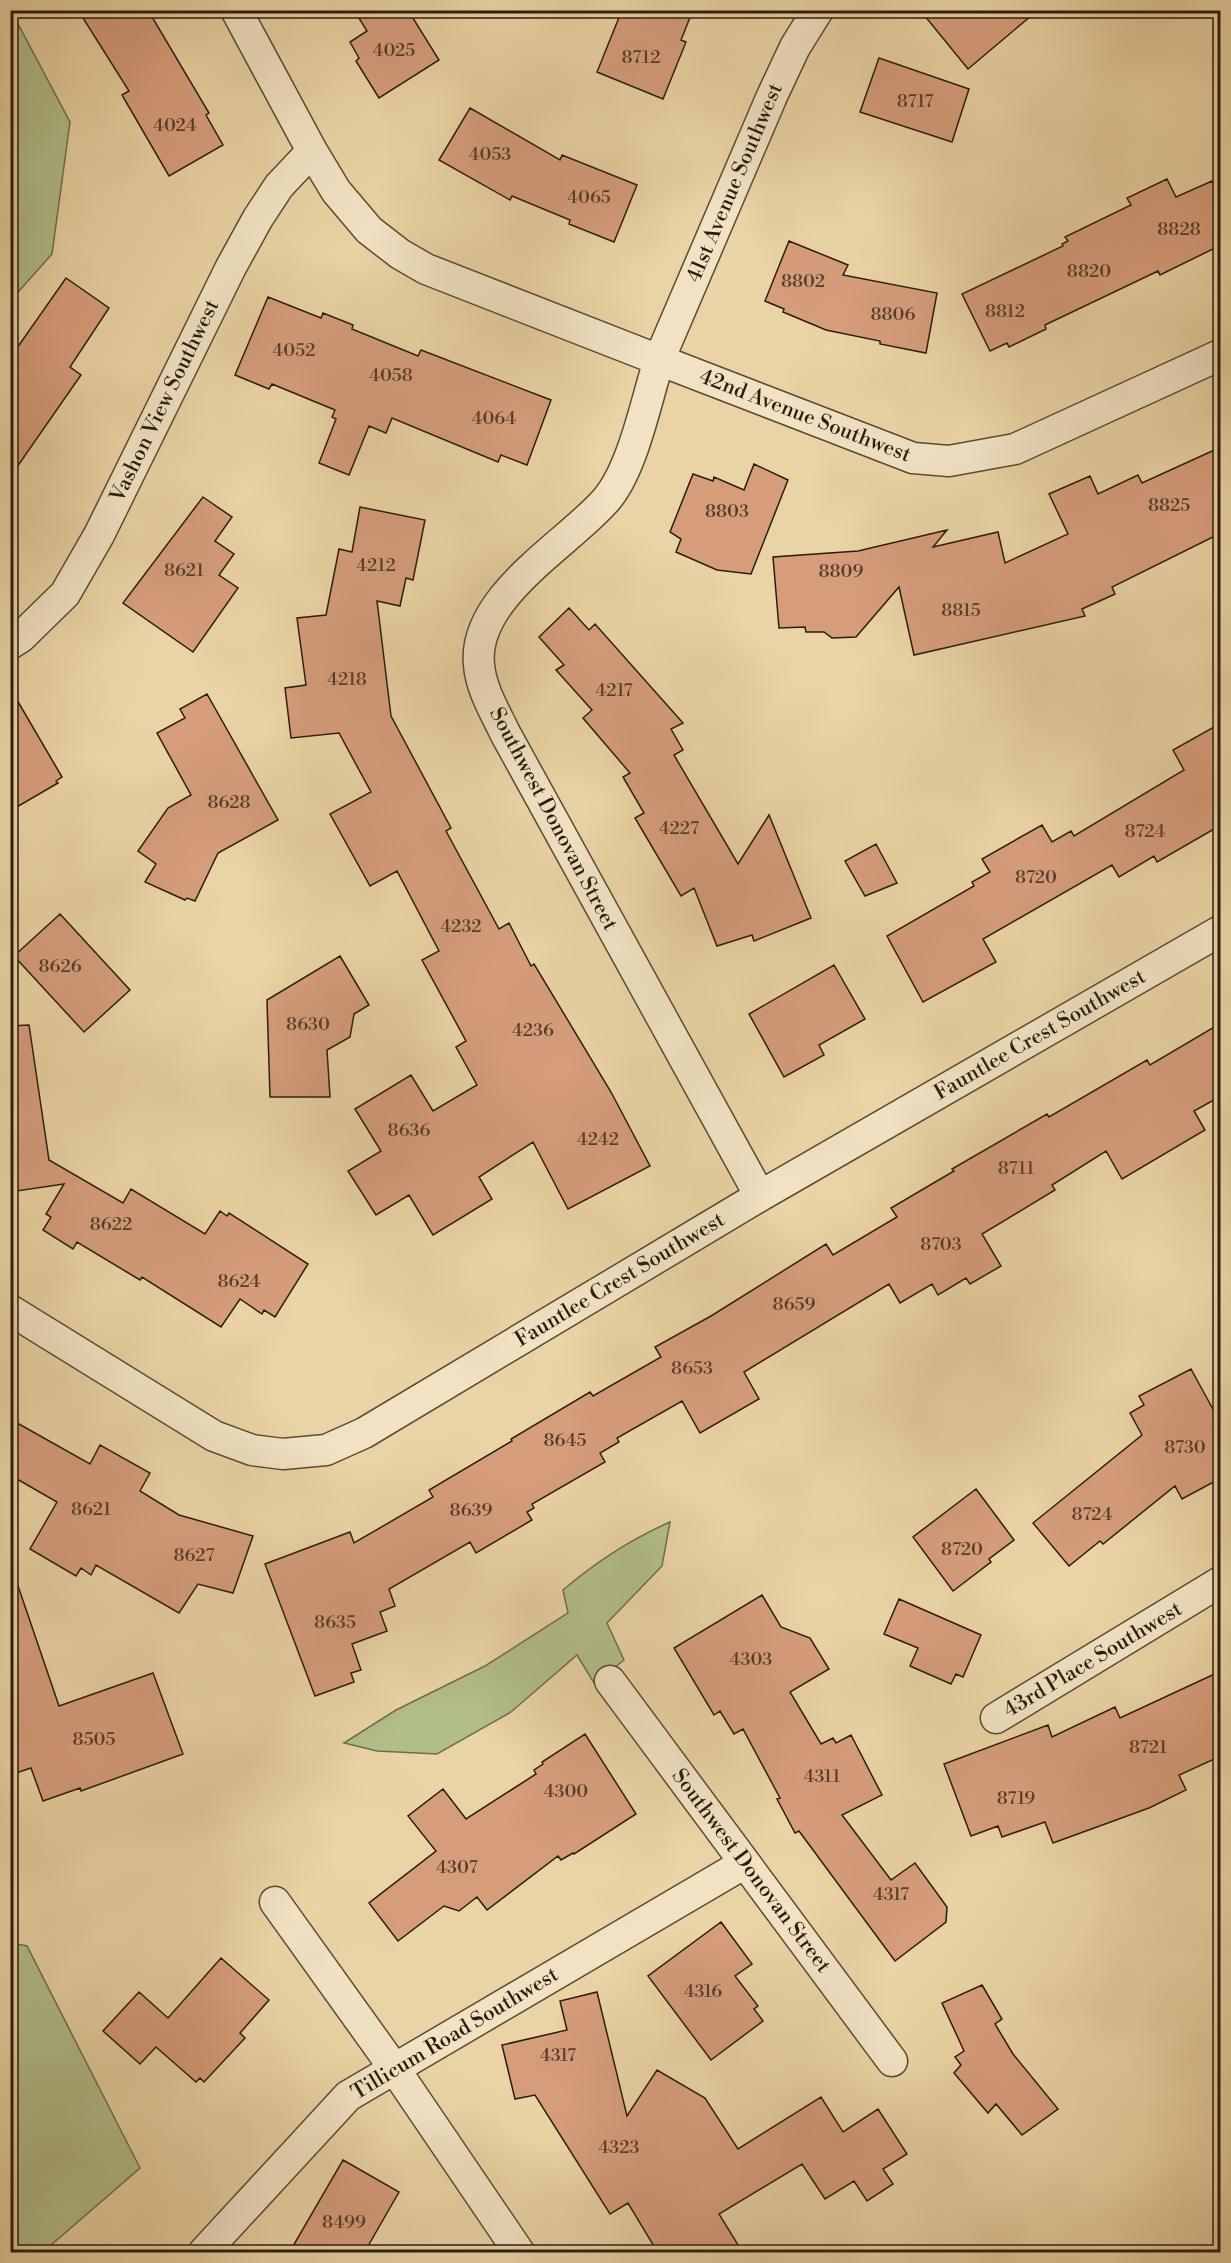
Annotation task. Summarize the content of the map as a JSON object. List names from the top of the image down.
{
  "streets": {
    "street": [
      "41st Avenue Southwest",
      "Vashon View Southwest",
      "42nd Avenue Southwest",
      "Southwest Donovan Street",
      "Fauntlee Crest Southwest",
      "43rd Place Southwest",
      "Tillicum Road Southwest"
    ]
  },
  "crossings": [
    ["41st Avenue Southwest", "42nd Avenue Southwest"],
    ["41st Avenue Southwest", "Southwest Donovan Street"],
    ["42nd Avenue Southwest", "Southwest Donovan Street"],
    ["Southwest Donovan Street", "Fauntlee Crest Southwest"],
    ["Southwest Donovan Street", "Tillicum Road Southwest"]
  ],
  "house_numbers": [
    "4025",
    "8712",
    "8717",
    "4024",
    "4053",
    "4065",
    "8828",
    "8820",
    "8802",
    "8812",
    "8806",
    "4052",
    "4058",
    "4064",
    "8825",
    "8803",
    "4212",
    "8621",
    "8809",
    "8815",
    "4218",
    "4217",
    "8628",
    "4227",
    "8724",
    "8720",
    "4232",
    "8626",
    "8630",
    "4236",
    "8636",
    "4242",
    "8711",
    "8622",
    "8703",
    "8624",
    "8659",
    "8653",
    "8645",
    "8730",
    "8621",
    "8639",
    "8724",
    "8720",
    "8627",
    "8635",
    "4303",
    "8505",
    "8721",
    "4311",
    "4300",
    "8719",
    "4307",
    "4317",
    "4316",
    "4317",
    "4323",
    "8499"
  ]
}
